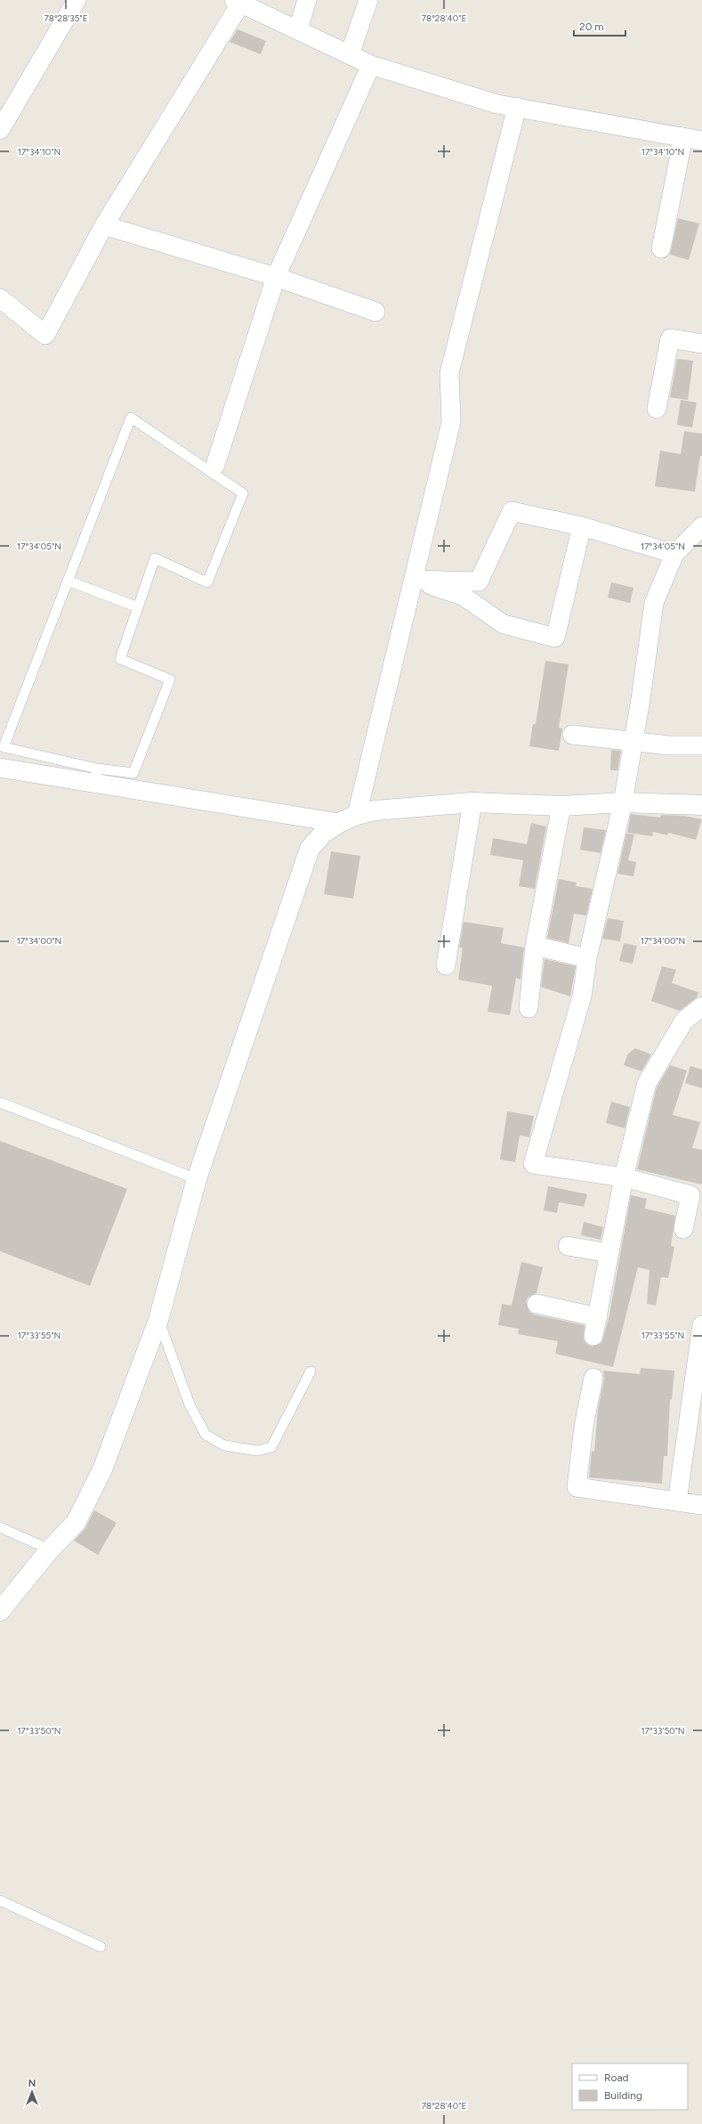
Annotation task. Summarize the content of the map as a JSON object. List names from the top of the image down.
{
  "legend": ["Road", "Building"],
  "scale_bar": "20 m",
  "north": "top",
  "coordinates": [
    "78°28'35\"E",
    "78°28'40\"E",
    "17°34'10\"N",
    "17°34'05\"N",
    "17°34'00\"N",
    "17°33'55\"N",
    "17°33'50\"N"
  ]
}
